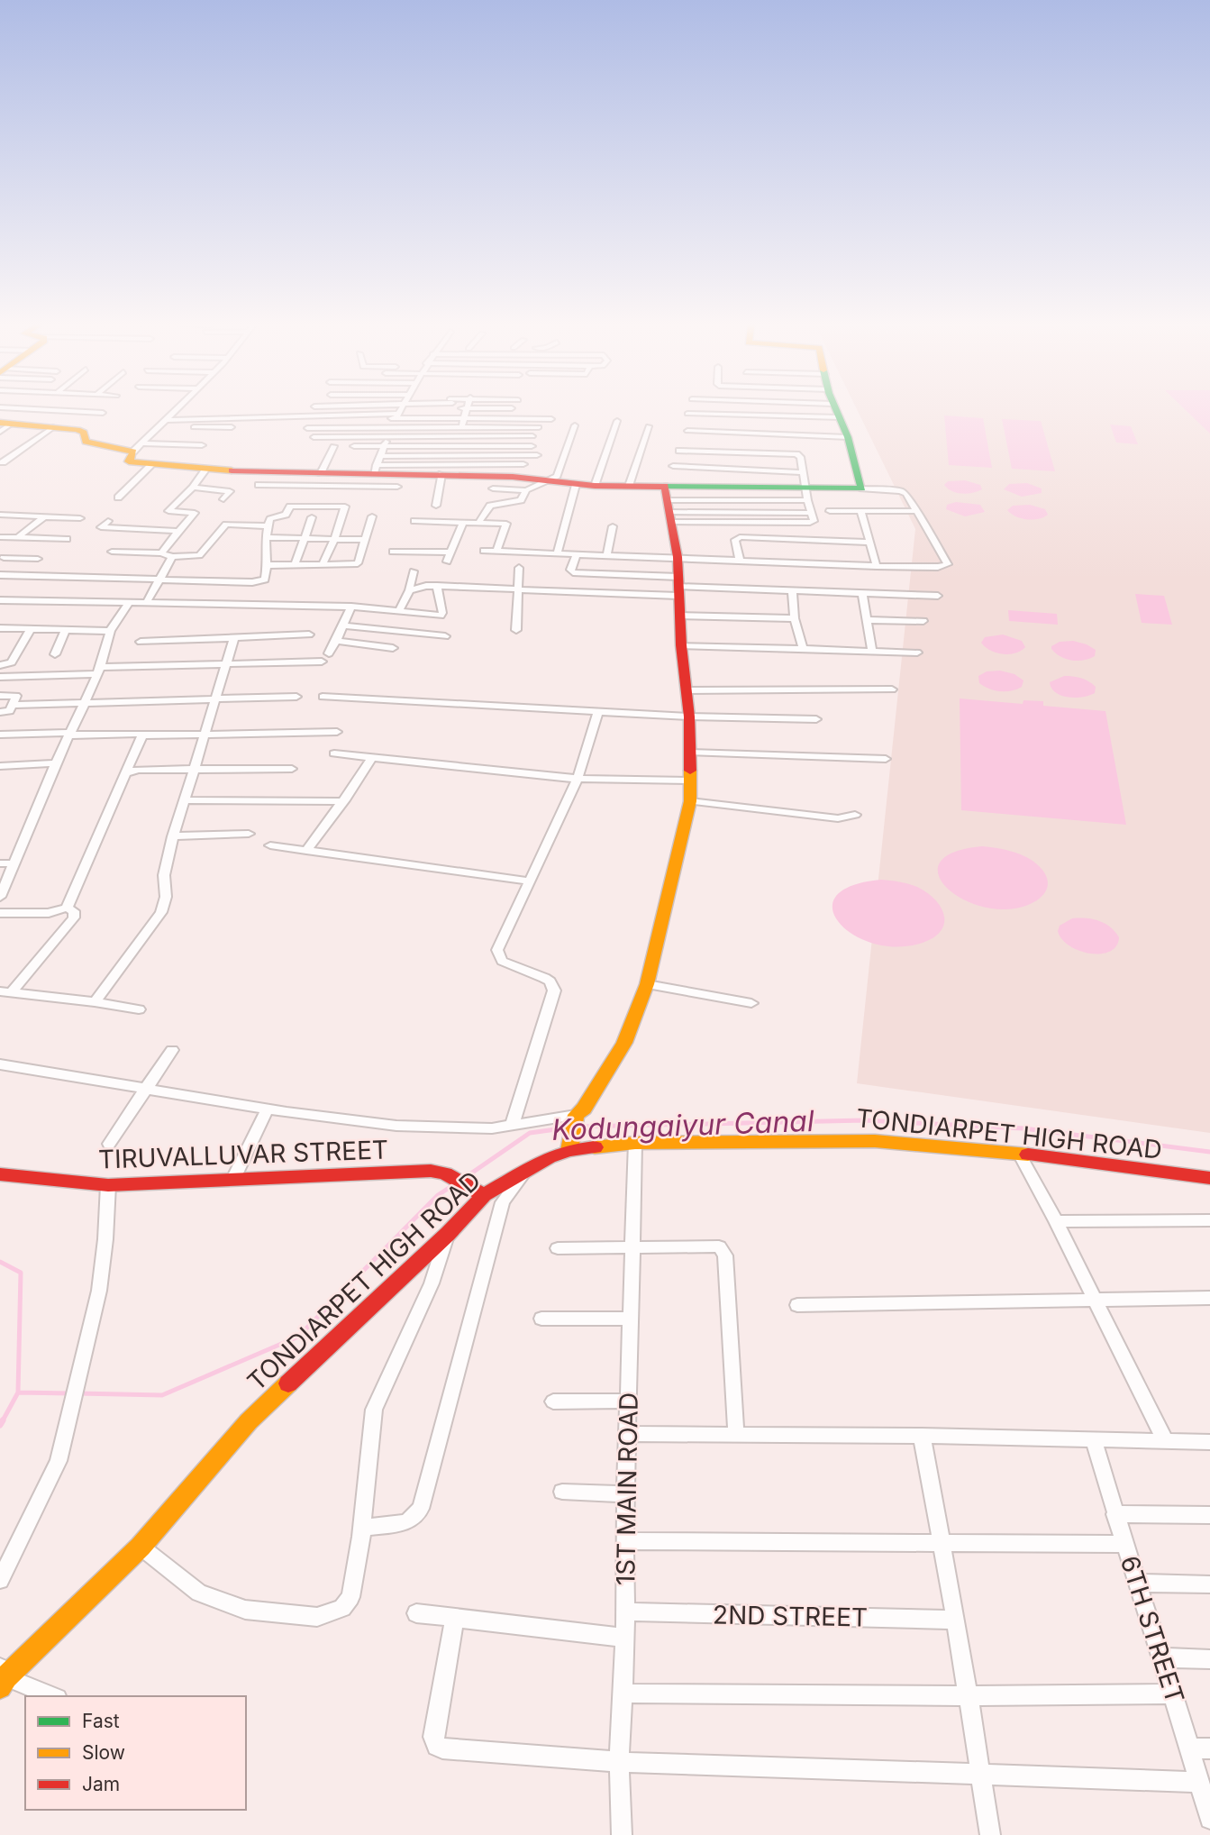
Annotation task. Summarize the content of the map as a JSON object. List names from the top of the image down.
{
  "streets": {
    "street": [
      "TONDIARPET HIGH ROAD",
      "TIRUVALLUVAR STREET",
      "1ST MAIN ROAD",
      "2ND STREET",
      "6TH STREET"
    ]
  },
  "crossings": [
    ["TONDIARPET HIGH ROAD", "TIRUVALLUVAR STREET"],
    ["TONDIARPET HIGH ROAD", "1ST MAIN ROAD"],
    ["1ST MAIN ROAD", "2ND STREET"]
  ],
  "water": ["Kodungaiyur Canal"],
  "legend": ["Fast", "Slow", "Jam"]
}
